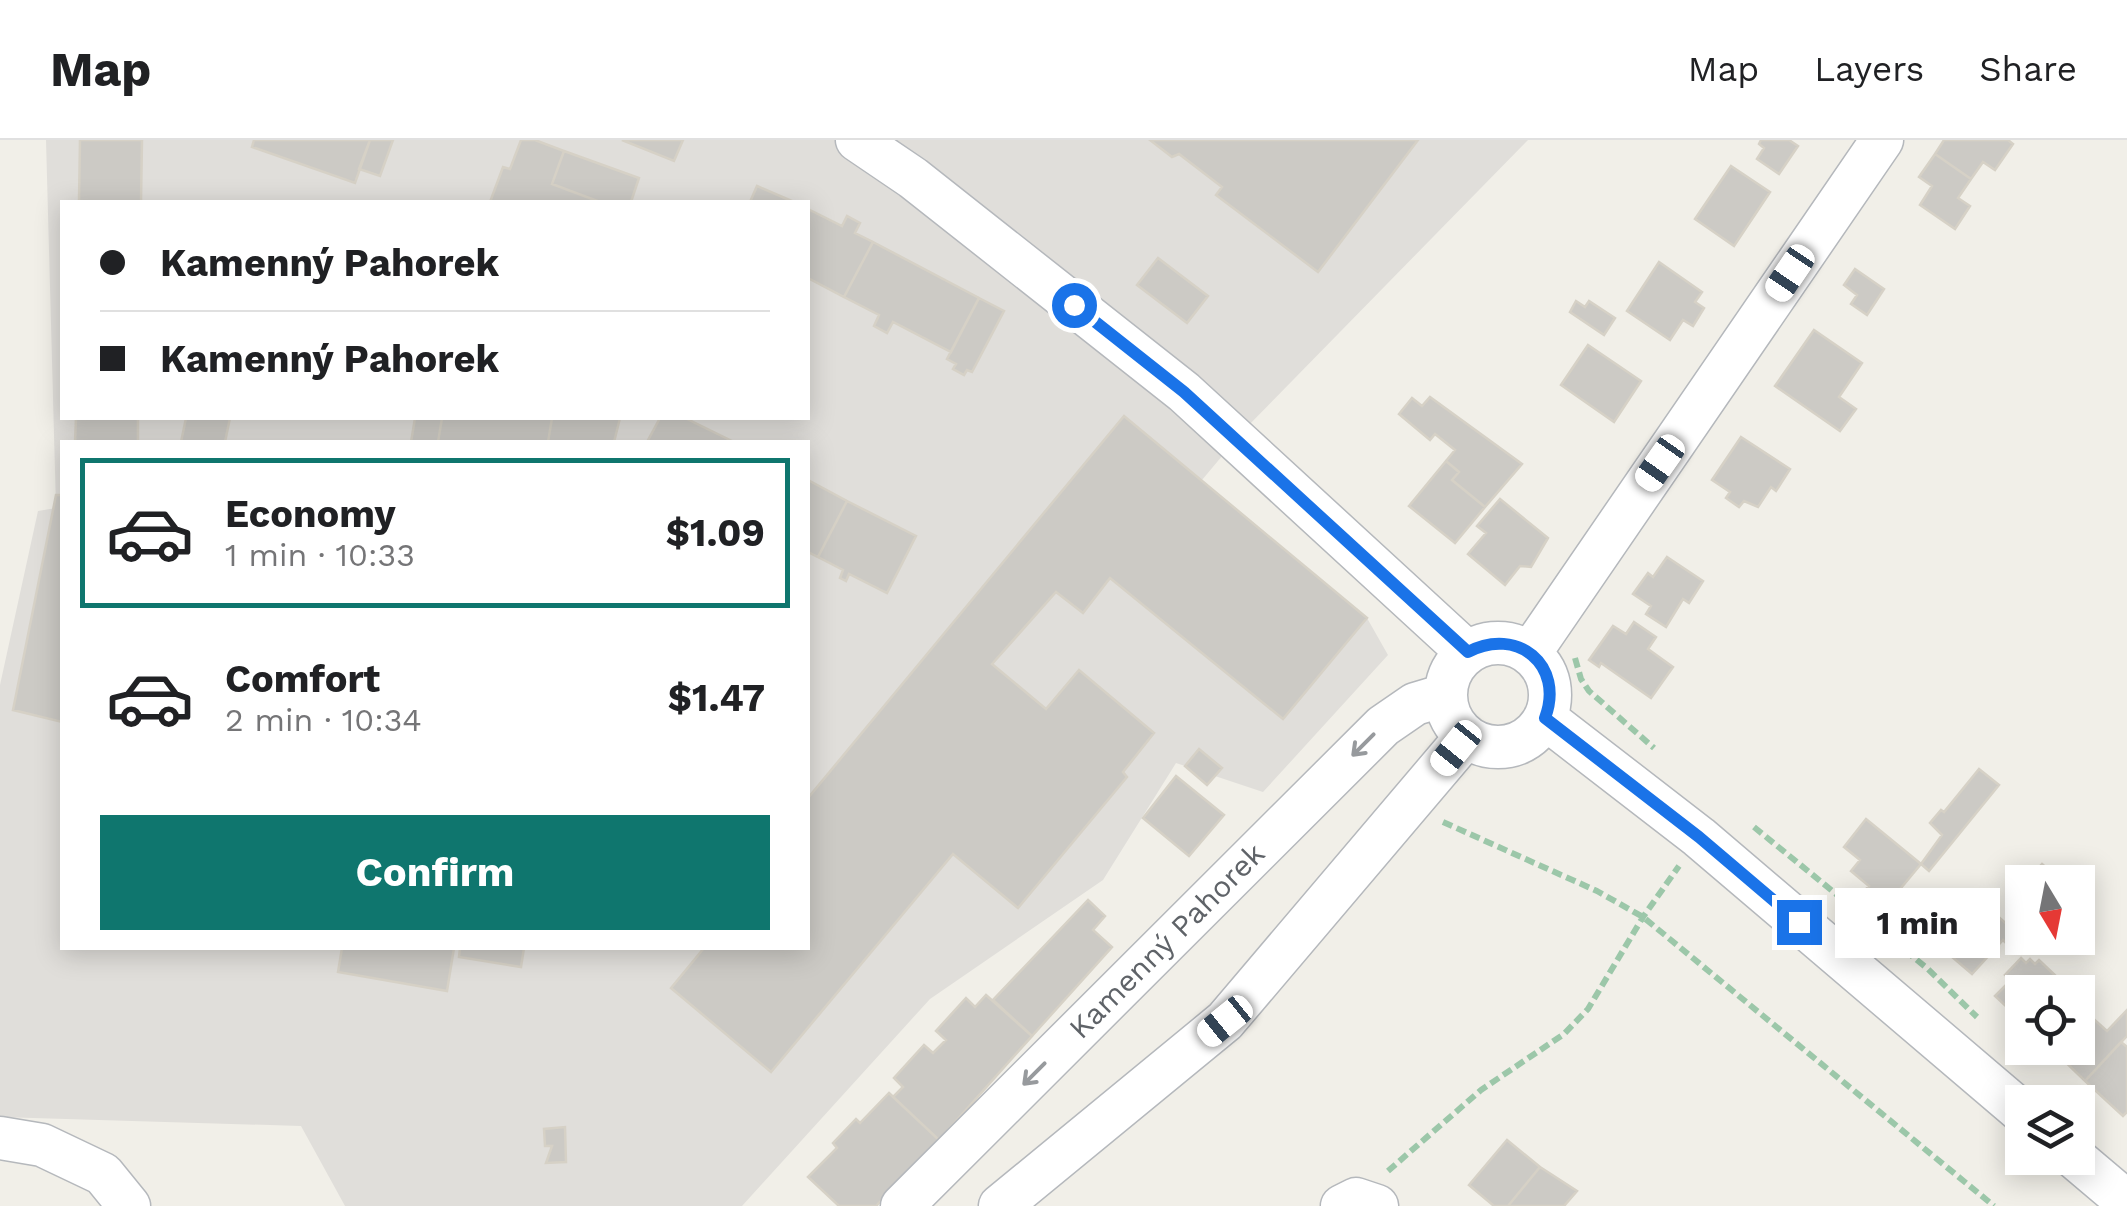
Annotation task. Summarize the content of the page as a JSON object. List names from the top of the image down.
{
  "streets": {
    "street": ["Kamenný Pahorek"]
  },
  "north": "bottom",
  "page": {
    "header": "Map",
    "nav": ["Map", "Layers", "Share"],
    "banner": ["Kamenný Pahorek", "Kamenný Pahorek"],
    "list": [
      {
        "name": "Economy",
        "note": "1 min · 10:33",
        "value": "$1.09"
      },
      {
        "name": "Comfort",
        "note": "2 min · 10:34",
        "value": "$1.47"
      }
    ],
    "buttons": "Confirm",
    "bubble": "1 min"
  }
}
